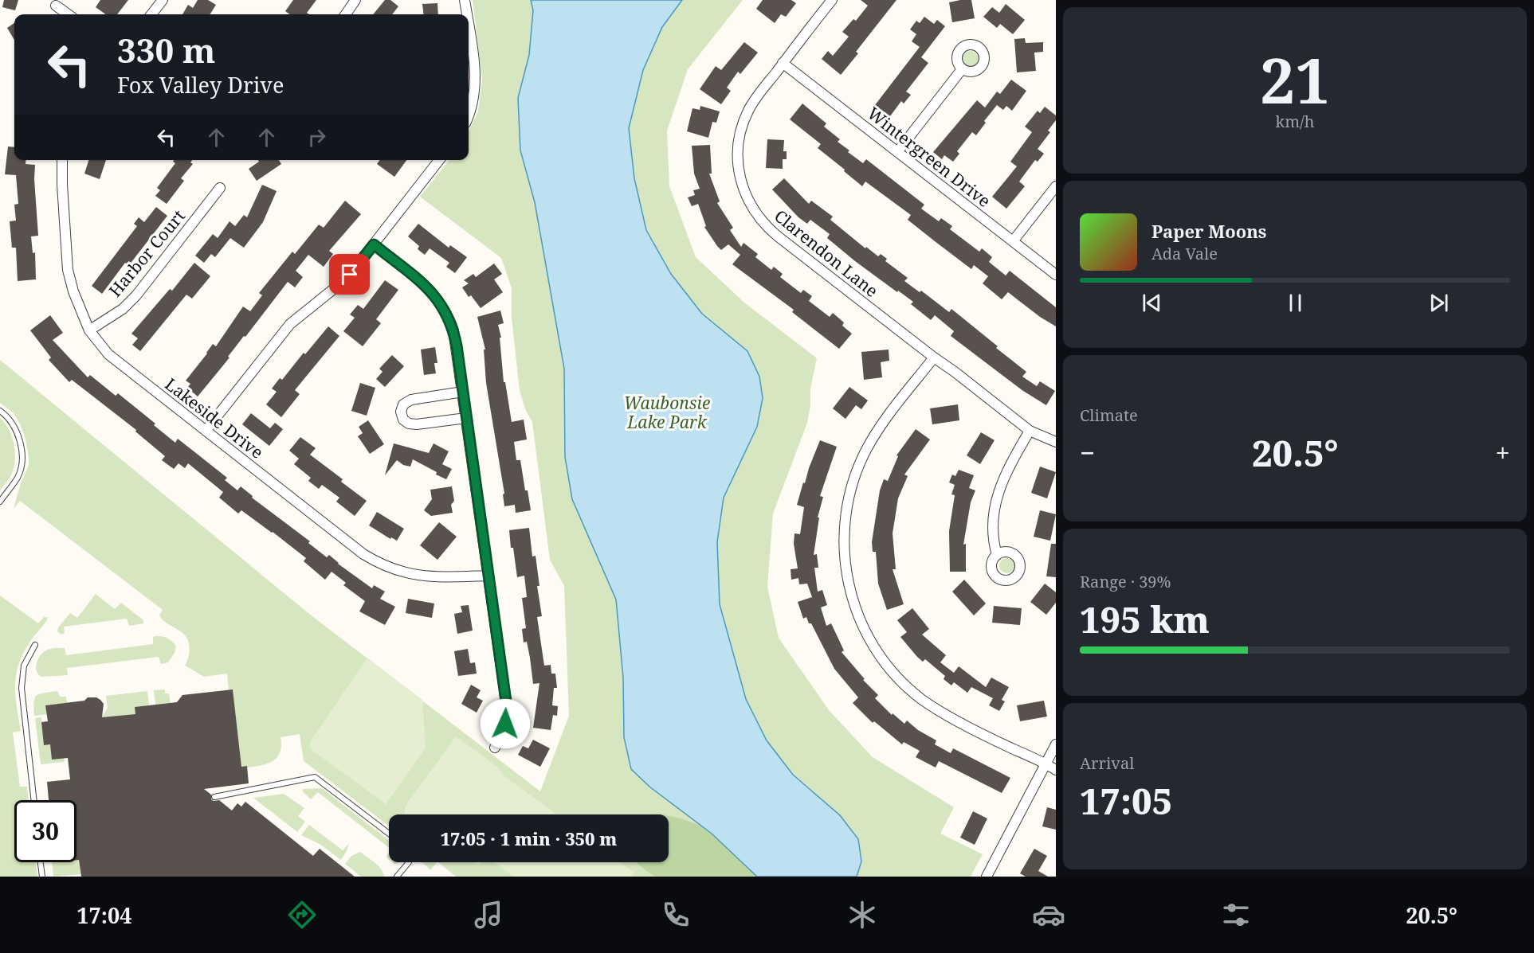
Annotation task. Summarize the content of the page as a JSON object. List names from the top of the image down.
{
  "streets": {
    "street": [
      "Wintergreen Drive",
      "Harbor Court",
      "Clarendon Lane",
      "Lakeside Drive"
    ]
  },
  "crossings": [
    ["Wintergreen Drive", "Clarendon Lane"],
    ["Harbor Court", "Lakeside Drive"]
  ],
  "parks": ["Waubonsie Lake Park"],
  "page": {
    "tile": [
      ["21", "km/h"],
      "Climate",
      ["Range · 39%", "195 km"],
      ["Arrival", "17:05"]
    ],
    "turn": ["330 m", "Fox Valley Drive"],
    "song": ["Paper Moons", "Ada Vale"],
    "heat": ["−", "20.5°", "+"],
    "limit": "30",
    "trip": "17:05 · 1 min · 350 m",
    "tabs": ["17:04", "20.5°"]
  }
}
